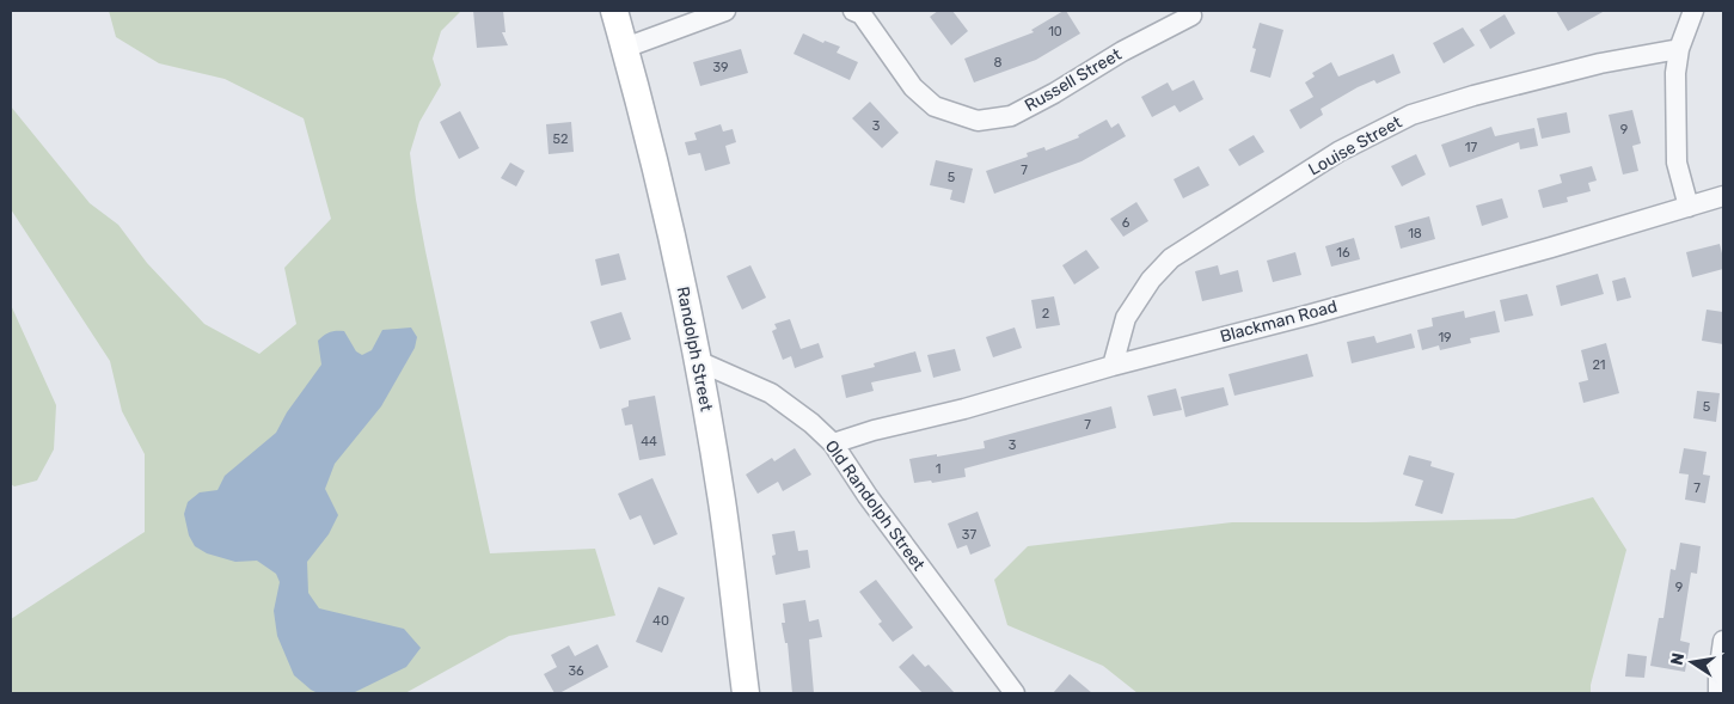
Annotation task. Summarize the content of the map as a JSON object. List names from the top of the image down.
{
  "streets": {
    "main road": ["Randolph Street"],
    "street": [
      "Russell Street",
      "Louise Street",
      "Blackman Road",
      "Old Randolph Street"
    ]
  },
  "crossings": [
    ["Louise Street", "Blackman Road"],
    ["Blackman Road", "Old Randolph Street"],
    ["Randolph Street", "Old Randolph Street"]
  ],
  "house_numbers": [
    "10",
    "8",
    "39",
    "3",
    "9",
    "52",
    "17",
    "7",
    "5",
    "6",
    "18",
    "16",
    "2",
    "19",
    "21",
    "5",
    "7",
    "44",
    "3",
    "1",
    "7",
    "37",
    "9",
    "40",
    "36"
  ],
  "north": "left"
}
